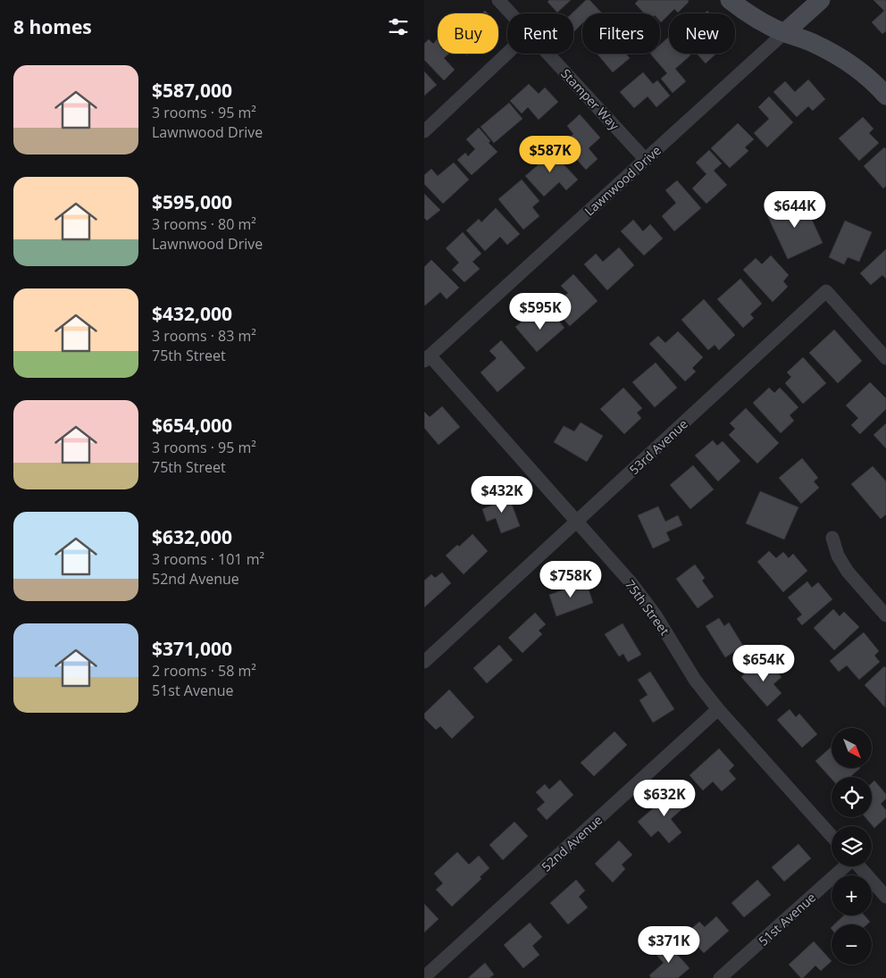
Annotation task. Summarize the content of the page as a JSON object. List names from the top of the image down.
{
  "streets": {
    "street": [
      "Stamper Way",
      "Lawnwood Drive",
      "53rd Avenue",
      "75th Street",
      "52nd Avenue",
      "51st Avenue"
    ]
  },
  "crossings": [
    ["Stamper Way", "Lawnwood Drive"],
    ["Lawnwood Drive", "75th Street"],
    ["53rd Avenue", "75th Street"],
    ["75th Street", "52nd Avenue"]
  ],
  "north": "bottom right",
  "page": {
    "heading": "8 homes",
    "chip": [
      "Buy",
      "Rent",
      "Filters",
      "New"
    ],
    "list": [
      {
        "name": "$587,000",
        "note": "3 rooms · 95 m² · Lawnwood Drive"
      },
      {
        "name": "$595,000",
        "note": "3 rooms · 80 m² · Lawnwood Drive"
      },
      {
        "name": "$432,000",
        "note": "3 rooms · 83 m² · 75th Street"
      },
      {
        "name": "$654,000",
        "note": "3 rooms · 95 m² · 75th Street"
      },
      {
        "name": "$632,000",
        "note": "3 rooms · 101 m² · 52nd Avenue"
      },
      {
        "name": "$371,000",
        "note": "2 rooms · 58 m² · 51st Avenue"
      }
    ],
    "price": [
      "$587K",
      "$644K",
      "$595K",
      "$432K",
      "$758K",
      "$654K",
      "$632K",
      "$371K"
    ],
    "map_buttons": ["+", "−"]
  }
}
